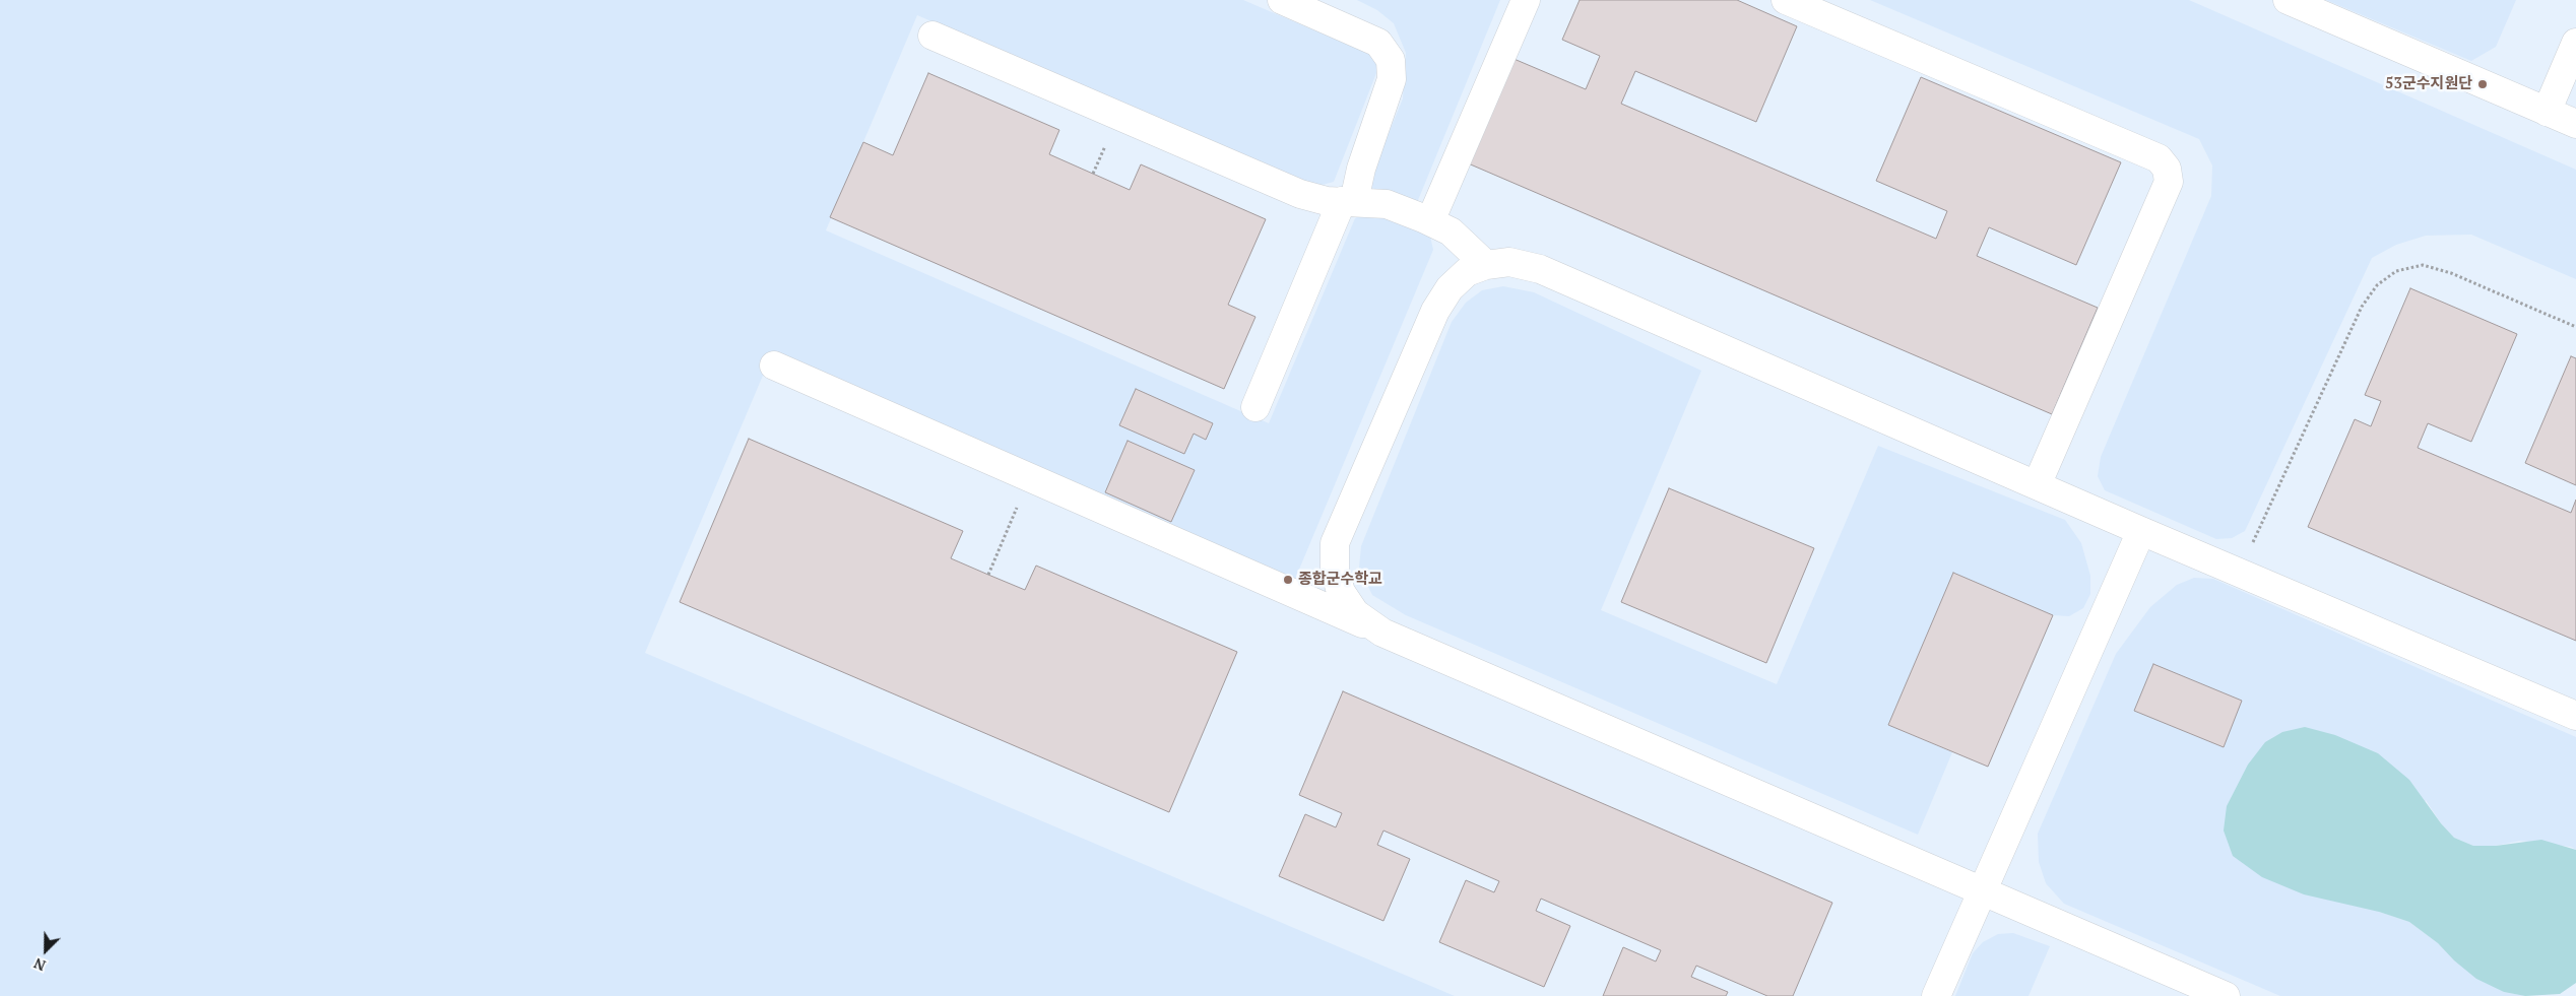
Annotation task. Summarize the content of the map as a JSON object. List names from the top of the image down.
{
  "places": ["53군수지원단", "종합군수학교"],
  "north": "bottom left"
}
